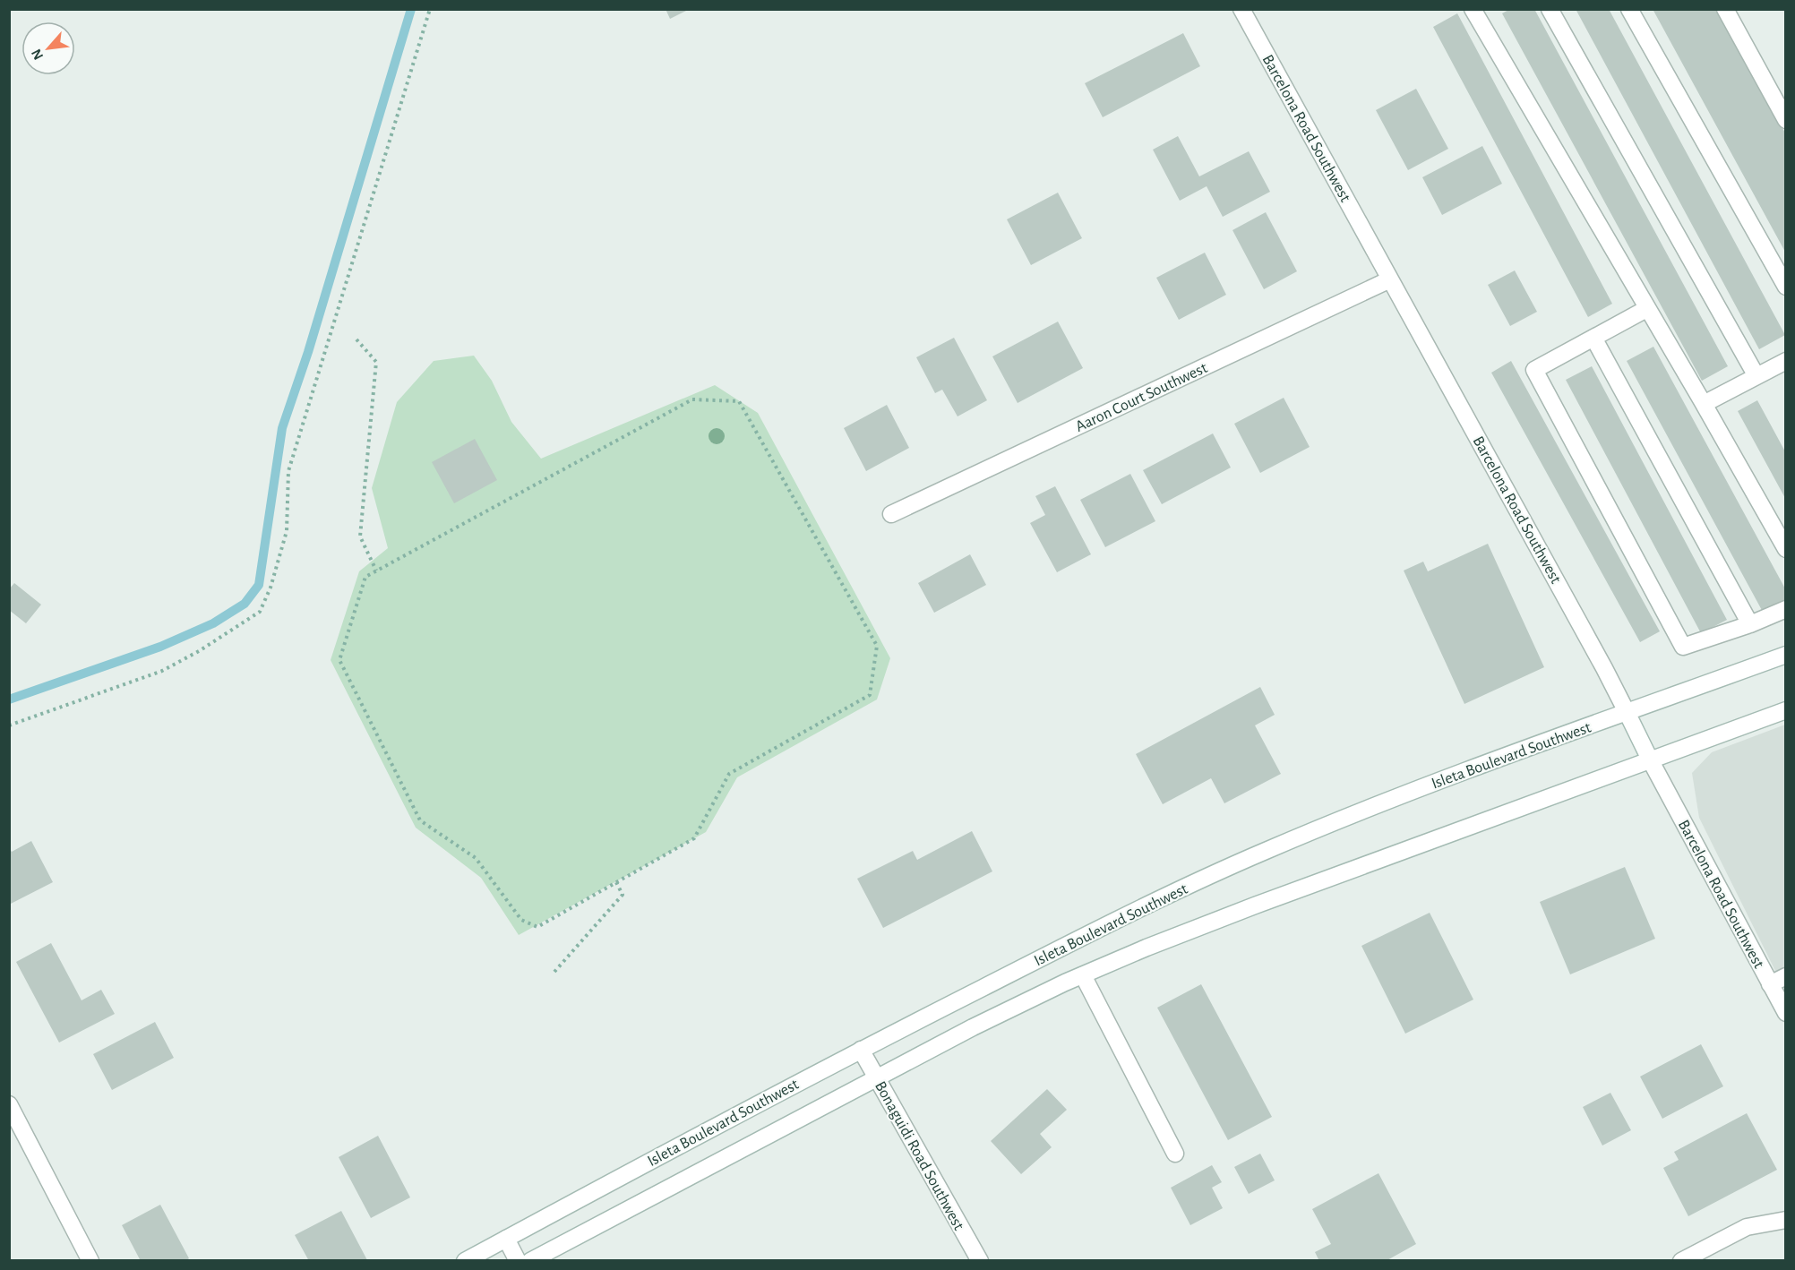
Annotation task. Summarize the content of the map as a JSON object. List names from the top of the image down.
{
  "streets": {
    "main road": [
      "Barcelona Road Southwest",
      "Aaron Court Southwest",
      "Isleta Boulevard Southwest",
      "Bonaguidi Road Southwest"
    ]
  },
  "crossings": [
    ["Barcelona Road Southwest", "Aaron Court Southwest"],
    ["Barcelona Road Southwest", "Isleta Boulevard Southwest"],
    ["Isleta Boulevard Southwest", "Bonaguidi Road Southwest"]
  ],
  "north": "bottom left"
}
